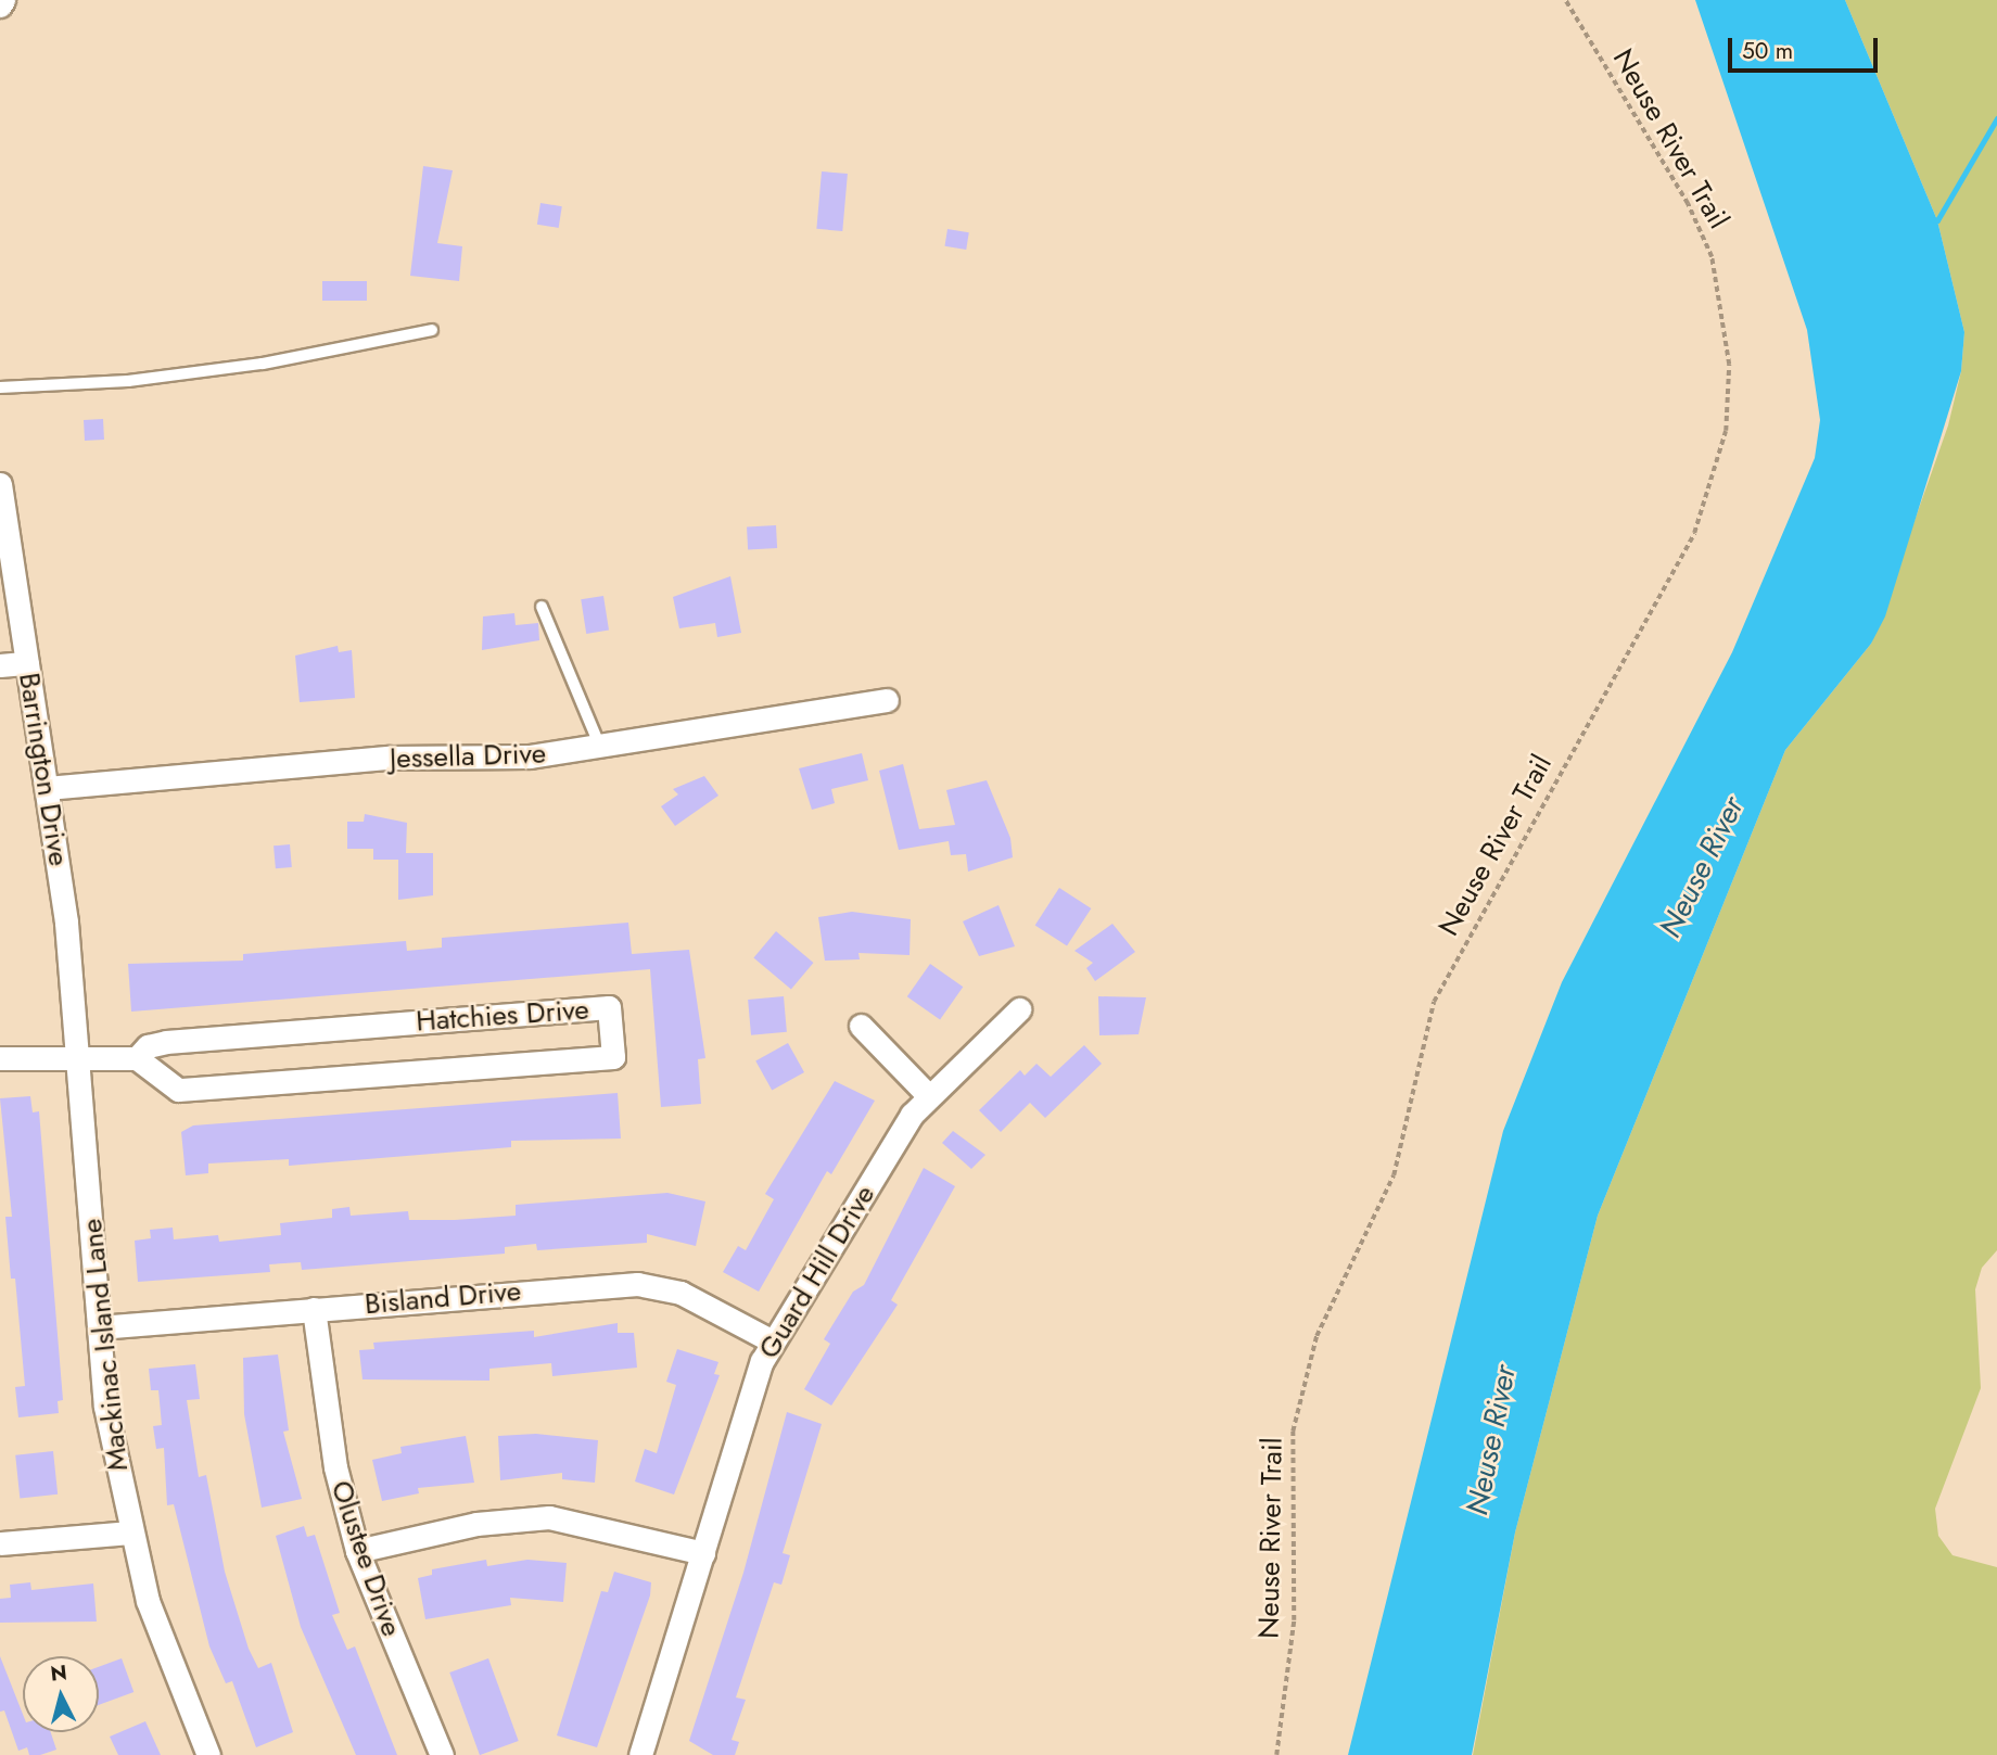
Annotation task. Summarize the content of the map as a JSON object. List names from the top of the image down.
{
  "streets": {
    "street": [
      "Jessella Drive",
      "Barrington Drive",
      "Hatchies Drive",
      "Guard Hill Drive",
      "Bisland Drive",
      "Mackinac Island Lane",
      "Olustee Drive"
    ],
    "path": ["Neuse River Trail"]
  },
  "crossings": [
    ["Jessella Drive", "Barrington Drive"],
    ["Barrington Drive", "Hatchies Drive"],
    ["Barrington Drive", "Mackinac Island Lane"],
    ["Hatchies Drive", "Mackinac Island Lane"],
    ["Guard Hill Drive", "Bisland Drive"],
    ["Bisland Drive", "Mackinac Island Lane"],
    ["Bisland Drive", "Olustee Drive"]
  ],
  "water": ["Neuse River"],
  "scale_bar": "50 m",
  "north": "top"
}
